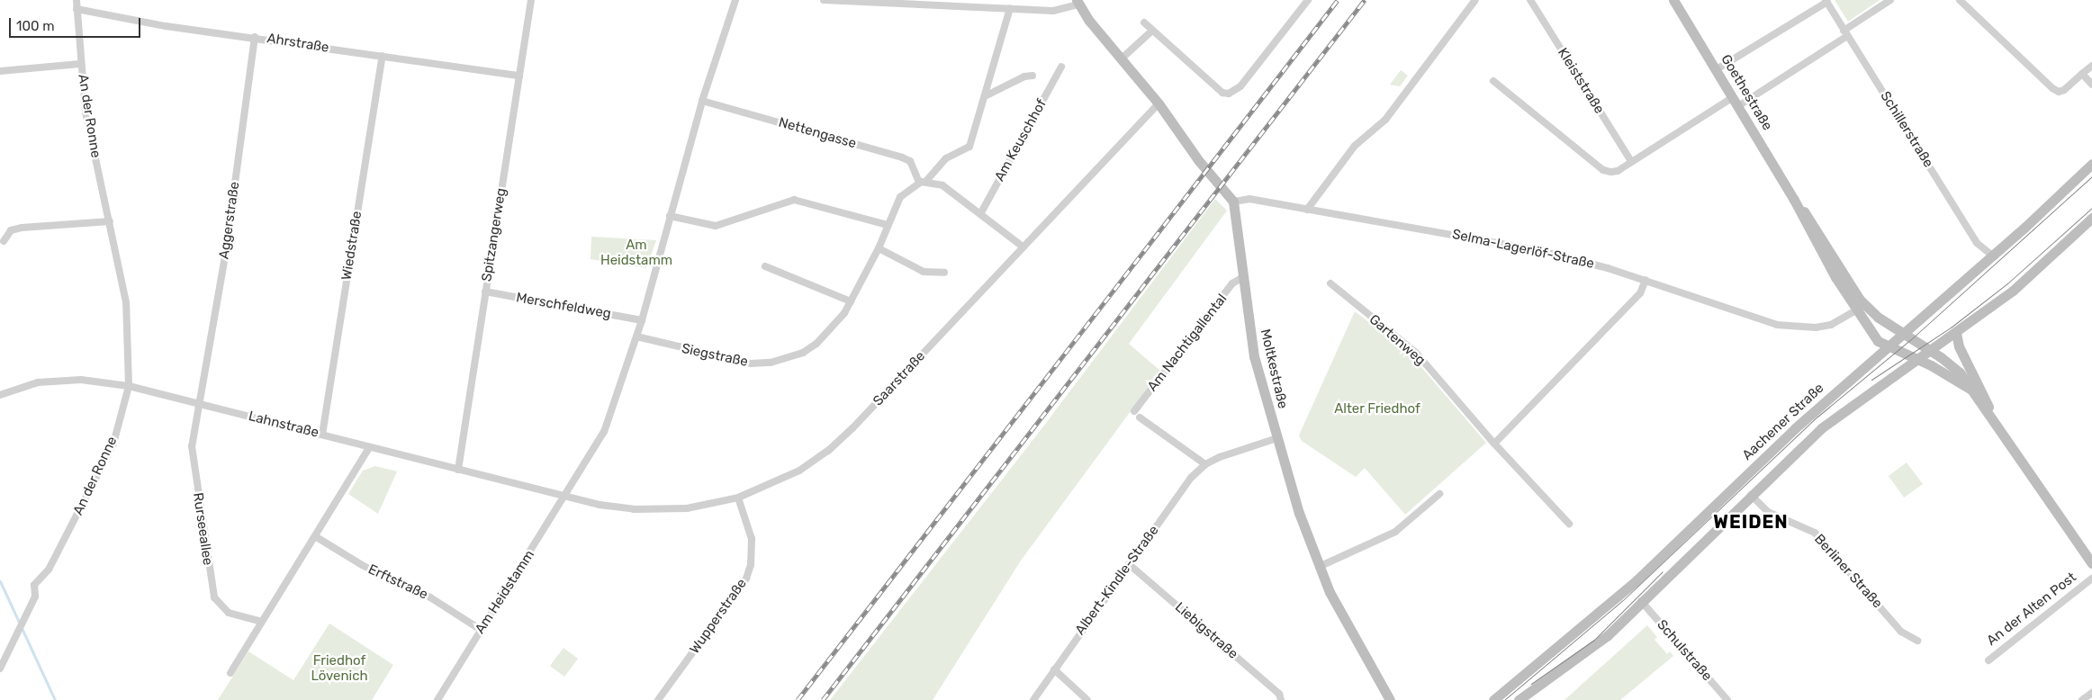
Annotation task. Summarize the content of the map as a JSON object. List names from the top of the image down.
{
  "streets": {
    "street": [
      "Ahrstraße",
      "Kleiststraße",
      "Goethestraße",
      "An der Ronne",
      "Schillerstraße",
      "Nettengasse",
      "Am Keuschhof",
      "Aggerstraße",
      "Spitzangerweg",
      "Wiedstraße",
      "Selma-Lagerlöf-Straße",
      "Merschfeldweg",
      "Gartenweg",
      "Am Nachtigallental",
      "Siegstraße",
      "Moltkestraße",
      "Saarstraße",
      "Aachener Straße",
      "Lahnstraße",
      "Rurseeallee",
      "Berliner Straße",
      "Albert-Kindle-Straße",
      "Erftstraße",
      "Am Heidstamm",
      "An der Alten Post",
      "Wupperstraße",
      "Liebigstraße",
      "Schulstraße"
    ]
  },
  "crossings": [
    ["Ahrstraße", "An der Ronne"],
    ["Ahrstraße", "Aggerstraße"],
    ["Ahrstraße", "Spitzangerweg"],
    ["Ahrstraße", "Wiedstraße"],
    ["Goethestraße", "Selma-Lagerlöf-Straße"],
    ["Goethestraße", "Aachener Straße"],
    ["An der Ronne", "Lahnstraße"],
    ["Schillerstraße", "Aachener Straße"],
    ["Nettengasse", "Siegstraße"],
    ["Nettengasse", "Am Heidstamm"],
    ["Aggerstraße", "Lahnstraße"],
    ["Aggerstraße", "Rurseeallee"],
    ["Spitzangerweg", "Merschfeldweg"],
    ["Spitzangerweg", "Lahnstraße"],
    ["Wiedstraße", "Lahnstraße"],
    ["Selma-Lagerlöf-Straße", "Moltkestraße"],
    ["Merschfeldweg", "Am Heidstamm"],
    ["Am Nachtigallental", "Moltkestraße"],
    ["Siegstraße", "Am Heidstamm"],
    ["Moltkestraße", "Saarstraße"],
    ["Moltkestraße", "Albert-Kindle-Straße"],
    ["Saarstraße", "Lahnstraße"],
    ["Saarstraße", "Am Heidstamm"],
    ["Saarstraße", "Wupperstraße"],
    ["Lahnstraße", "Rurseeallee"],
    ["Lahnstraße", "Am Heidstamm"],
    ["Albert-Kindle-Straße", "Liebigstraße"],
    ["Erftstraße", "Am Heidstamm"]
  ],
  "districts": ["WEIDEN"],
  "parks": ["Am Heidstamm", "Alter Friedhof", "Friedhof Lövenich"],
  "scale_bar": "100 m"
}
